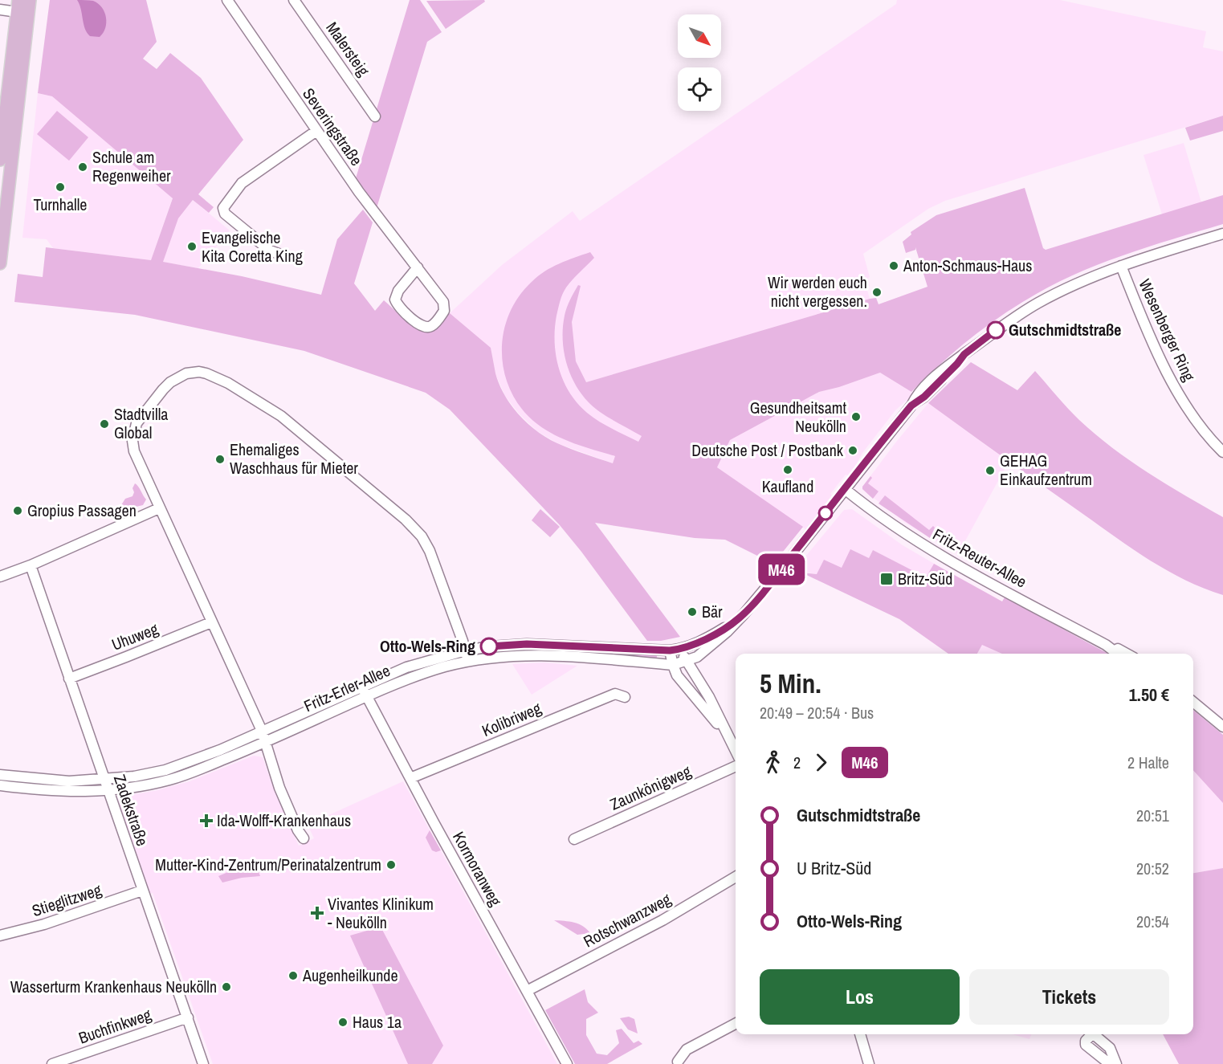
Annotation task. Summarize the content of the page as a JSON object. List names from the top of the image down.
{
  "streets": {
    "street": [
      "Malersteig",
      "Severingstraße",
      "Wesenberger Ring",
      "Fritz-Reuter-Allee",
      "Uhuweg",
      "Fritz-Erler-Allee",
      "Kolibriweg",
      "Zaunkönigweg",
      "Zadekstraße",
      "Kormoranweg",
      "Stieglitzweg",
      "Rotschwanzweg",
      "Buchfinkweg"
    ]
  },
  "crossings": [
    ["Uhuweg", "Zadekstraße"],
    ["Fritz-Erler-Allee", "Zadekstraße"],
    ["Fritz-Erler-Allee", "Kormoranweg"],
    ["Kolibriweg", "Kormoranweg"],
    ["Zadekstraße", "Stieglitzweg"],
    ["Zadekstraße", "Buchfinkweg"],
    ["Kormoranweg", "Rotschwanzweg"]
  ],
  "places": {
    "other": [
      "Schule am Regenweiher",
      "Turnhalle",
      "Evangelische Kita Coretta King",
      "Anton-Schmaus-Haus",
      "Wir werden euch nicht vergessen.",
      "Gutschmidtstraße",
      "Gesundheitsamt Neukölln",
      "Stadtvilla Global",
      "Deutsche Post / Postbank",
      "Ehemaliges Waschhaus für Mieter",
      "Kaufland",
      "GEHAG Einkaufzentrum",
      "Gropius Passagen",
      "Bär",
      "Otto-Wels-Ring",
      "Mutter-Kind-Zentrum/Perinatalzentrum",
      "Augenheilkunde",
      "Wasserturm Krankenhaus Neukölln",
      "Haus 1a"
    ],
    "transit": ["Britz-Süd"],
    "health": ["Ida-Wolff-Krankenhaus", "Vivantes Klinikum - Neukölln"]
  },
  "lines": ["bus line M46"],
  "north": "bottom right",
  "page": {
    "on_map": "M46",
    "heading": ["5 Min.", "20:49 – 20:54 · Bus", "1.50 €"],
    "legs": ["2", "M46", "2 Halte"],
    "list": [
      {
        "name": "Gutschmidtstraße",
        "value": "20:51"
      },
      {
        "name": "U Britz-Süd",
        "value": "20:52"
      },
      {
        "name": "Otto-Wels-Ring",
        "value": "20:54"
      }
    ],
    "buttons": ["Los", "Tickets"]
  }
}
